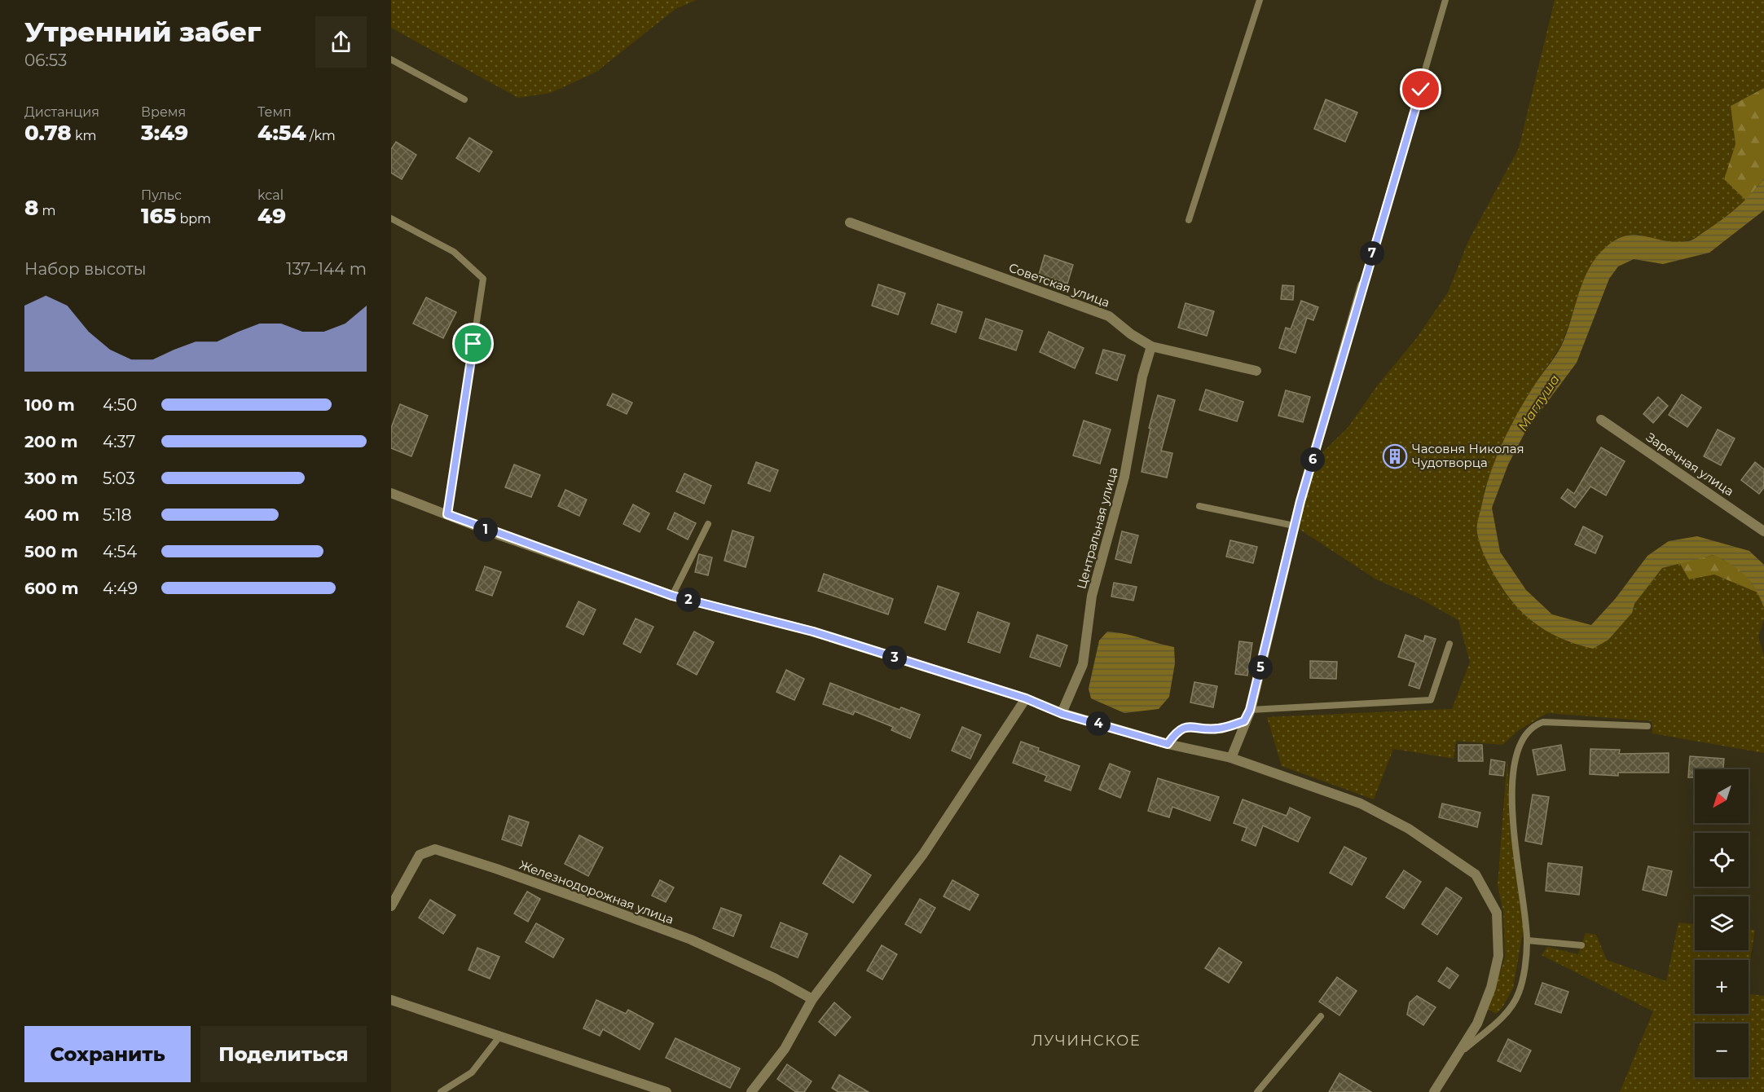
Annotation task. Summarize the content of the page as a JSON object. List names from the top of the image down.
{
  "streets": {
    "street": [
      "Советская улица",
      "Заречная улица",
      "Центральная улица",
      "Железнодорожная улица"
    ]
  },
  "crossings": [
    ["Советская улица", "Центральная улица"]
  ],
  "districts": ["ЛУЧИНСКОЕ"],
  "water": ["Маглуша"],
  "places": {
    "building": ["Часовня Николая Чудотворца"]
  },
  "north": "bottom left",
  "page": {
    "heading": ["Утренний забег", "06:53"],
    "stats": [
      ["Дистанция", "0.78 km"],
      ["Время", "3:49"],
      ["Темп", "4:54 /km"],
      ["8 m"],
      ["Пульс", "165 bpm"],
      ["kcal", "49"]
    ],
    "pins": [
      "7",
      "6",
      "1",
      "2",
      "3",
      "5",
      "4"
    ],
    "chart": ["Набор высоты", "137–144 m"],
    "list": [
      {
        "name": "100 m",
        "note": "4:50"
      },
      {
        "name": "200 m",
        "note": "4:37"
      },
      {
        "name": "300 m",
        "note": "5:03"
      },
      {
        "name": "400 m",
        "note": "5:18"
      },
      {
        "name": "500 m",
        "note": "4:54"
      },
      {
        "name": "600 m",
        "note": "4:49"
      }
    ],
    "map_buttons": ["+", "−"],
    "buttons": ["Сохранить", "Поделиться"]
  }
}
